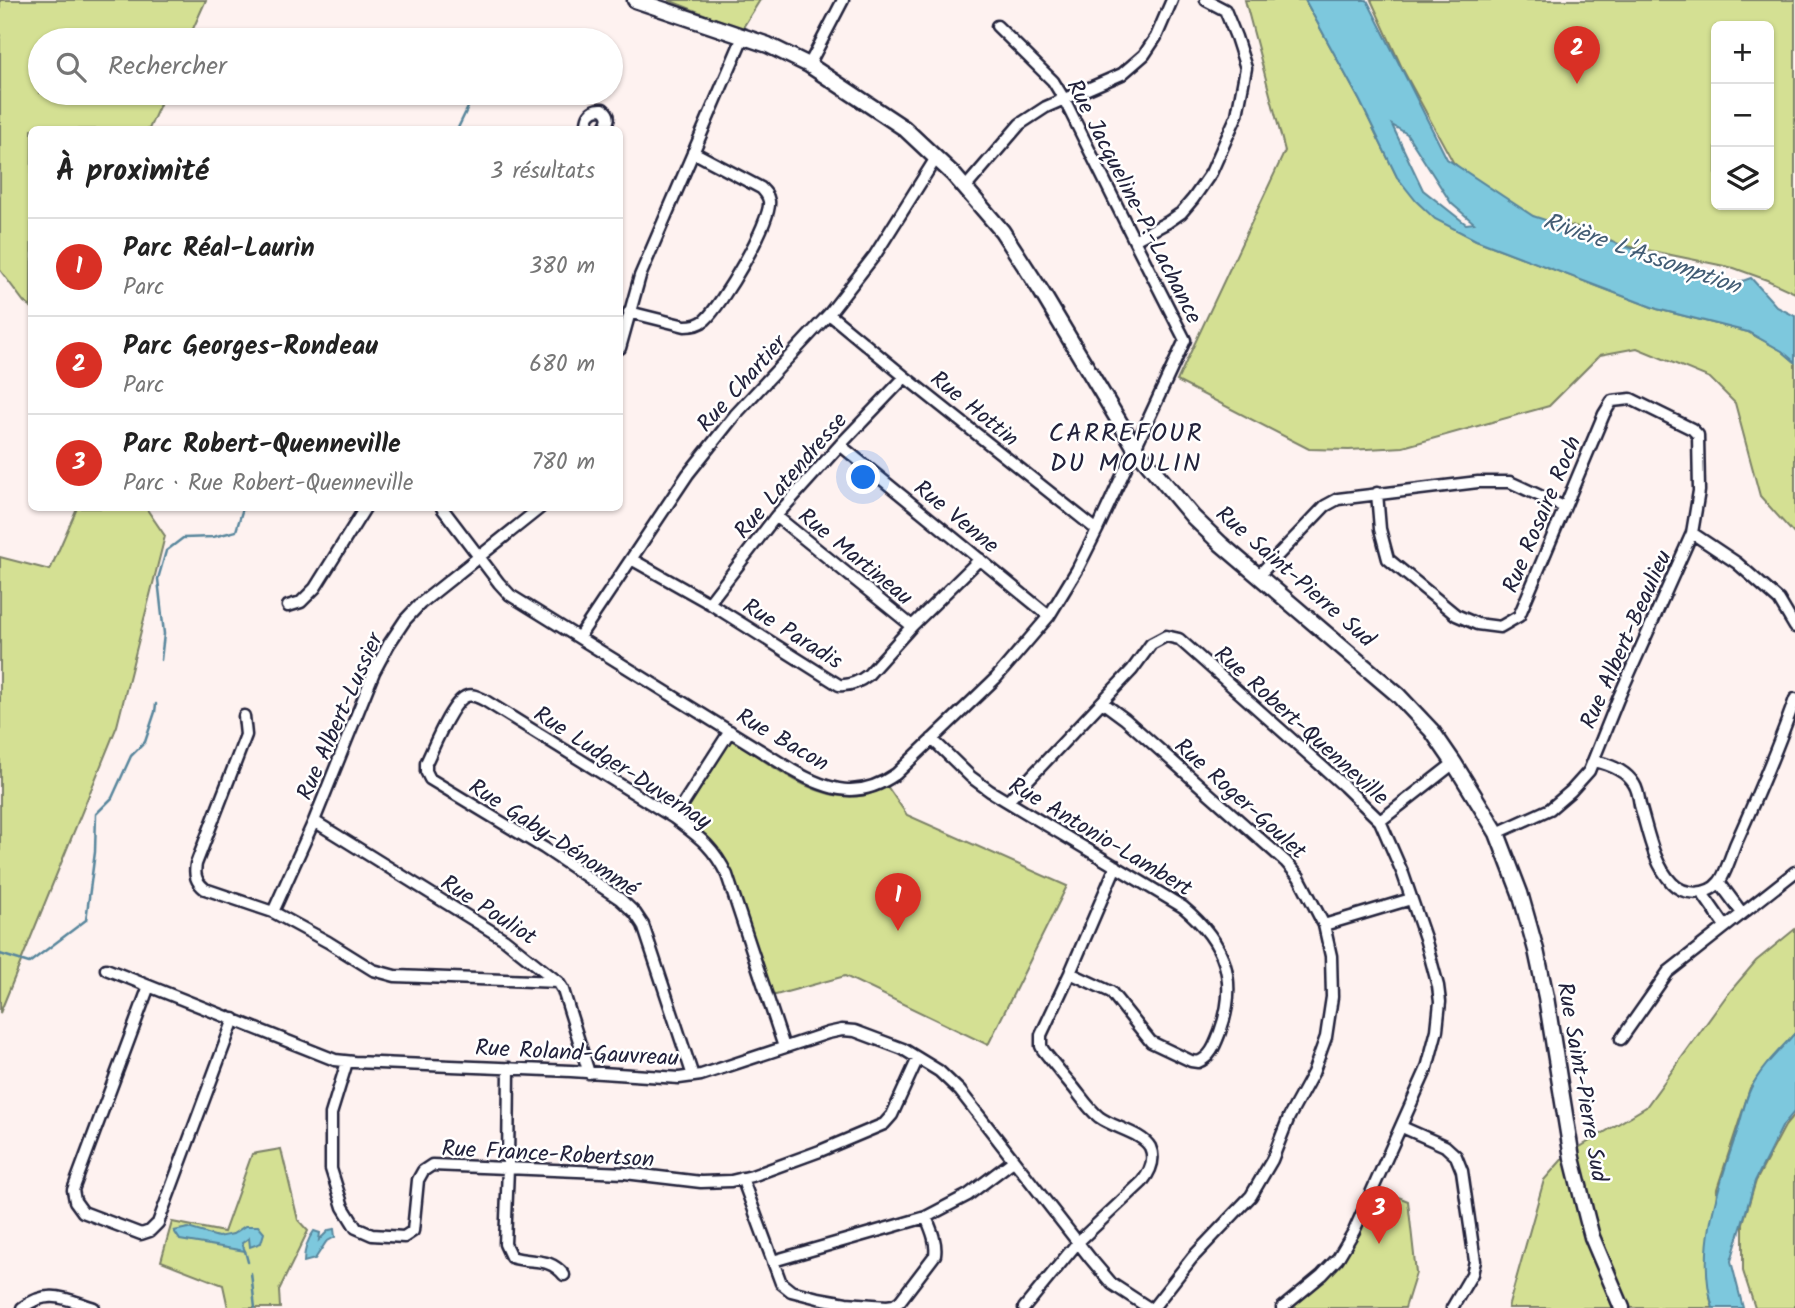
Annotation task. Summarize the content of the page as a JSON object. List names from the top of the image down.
{
  "streets": {
    "street": [
      "Rue Jacqueline-P.-Lachance",
      "Rue Chartier",
      "Rue Hottin",
      "Rue Latendresse",
      "Rue Rosaire Roch",
      "Rue Venne",
      "Rue Martineau",
      "Rue Saint-Pierre Sud",
      "Rue Paradis",
      "Rue Albert-Beaulieu",
      "Rue Albert-Lussier",
      "Rue Robert-Quenneville",
      "Rue Bacon",
      "Rue Ludger-Duvernay",
      "Rue Roger-Goulet",
      "Rue Antonio-Lambert",
      "Rue Gaby-Dénommé",
      "Rue Pouliot",
      "Rue Roland-Gauvreau",
      "Rue France-Robertson"
    ]
  },
  "crossings": [
    ["Rue Jacqueline-P.-Lachance", "Rue Saint-Pierre Sud"],
    ["Rue Jacqueline-P.-Lachance", "Rue Bacon"],
    ["Rue Chartier", "Rue Hottin"],
    ["Rue Chartier", "Rue Saint-Pierre Sud"],
    ["Rue Chartier", "Rue Paradis"],
    ["Rue Chartier", "Rue Bacon"],
    ["Rue Hottin", "Rue Latendresse"],
    ["Rue Hottin", "Rue Bacon"],
    ["Rue Latendresse", "Rue Venne"],
    ["Rue Latendresse", "Rue Martineau"],
    ["Rue Latendresse", "Rue Paradis"],
    ["Rue Rosaire Roch", "Rue Albert-Beaulieu"],
    ["Rue Venne", "Rue Paradis"],
    ["Rue Venne", "Rue Bacon"],
    ["Rue Martineau", "Rue Paradis"],
    ["Rue Saint-Pierre Sud", "Rue Albert-Beaulieu"],
    ["Rue Saint-Pierre Sud", "Rue Bacon"],
    ["Rue Albert-Lussier", "Rue Bacon"],
    ["Rue Albert-Lussier", "Rue Pouliot"],
    ["Rue Robert-Quenneville", "Rue Roger-Goulet"],
    ["Rue Bacon", "Rue Antonio-Lambert"],
    ["Rue Ludger-Duvernay", "Rue Gaby-Dénommé"],
    ["Rue Ludger-Duvernay", "Rue Roland-Gauvreau"],
    ["Rue Roger-Goulet", "Rue Roland-Gauvreau"],
    ["Rue Gaby-Dénommé", "Rue Roland-Gauvreau"],
    ["Rue Roland-Gauvreau", "Rue France-Robertson"]
  ],
  "districts": ["CARREFOUR DU MOULIN"],
  "water": ["Rivière L'Assomption"],
  "page": {
    "map_buttons": ["+", "−"],
    "pins": ["2", "1", "3"],
    "search": "Rechercher",
    "heading": ["À proximité", "3 résultats"],
    "list": [
      {
        "mark": "1",
        "name": "Parc Réal-Laurin",
        "note": "Parc",
        "value": "380 m"
      },
      {
        "mark": "2",
        "name": "Parc Georges-Rondeau",
        "note": "Parc",
        "value": "680 m"
      },
      {
        "mark": "3",
        "name": "Parc Robert-Quenneville",
        "note": "Parc · Rue Robert-Quenneville",
        "value": "780 m"
      }
    ]
  }
}
